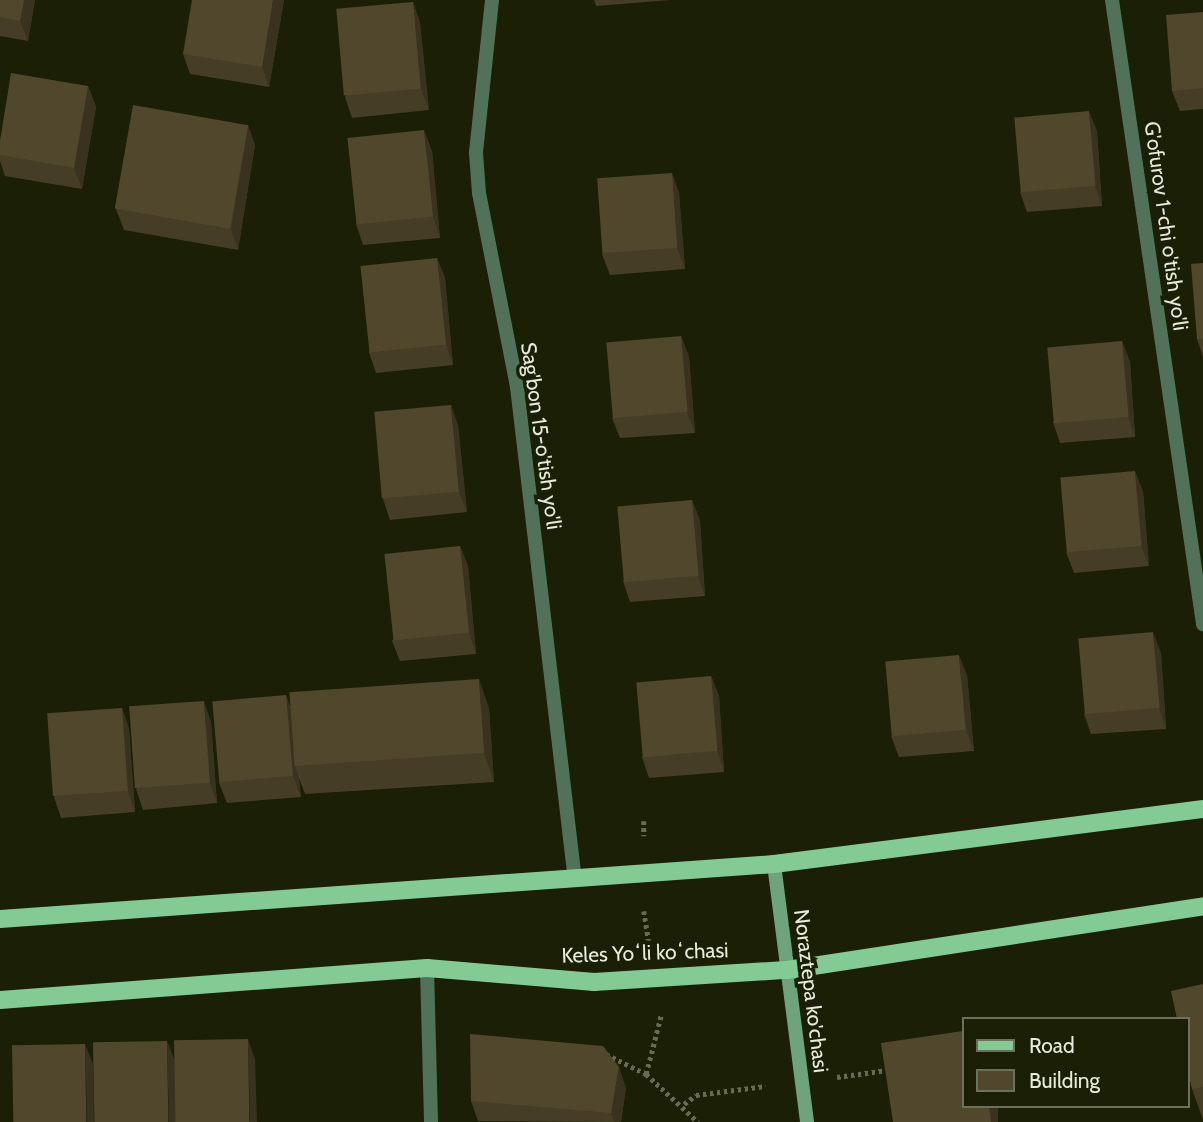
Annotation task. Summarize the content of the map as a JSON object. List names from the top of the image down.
{
  "streets": {
    "main road": ["Keles Yoʻli koʻchasi", "Noraztepa ko'chasi"],
    "street": ["G'ofurov 1-chi o'tish yo'li", "Sag'bon 15-o'tish yo'li"]
  },
  "crossings": [
    ["Keles Yoʻli koʻchasi", "Noraztepa ko'chasi"]
  ],
  "legend": ["Road", "Building"]
}
